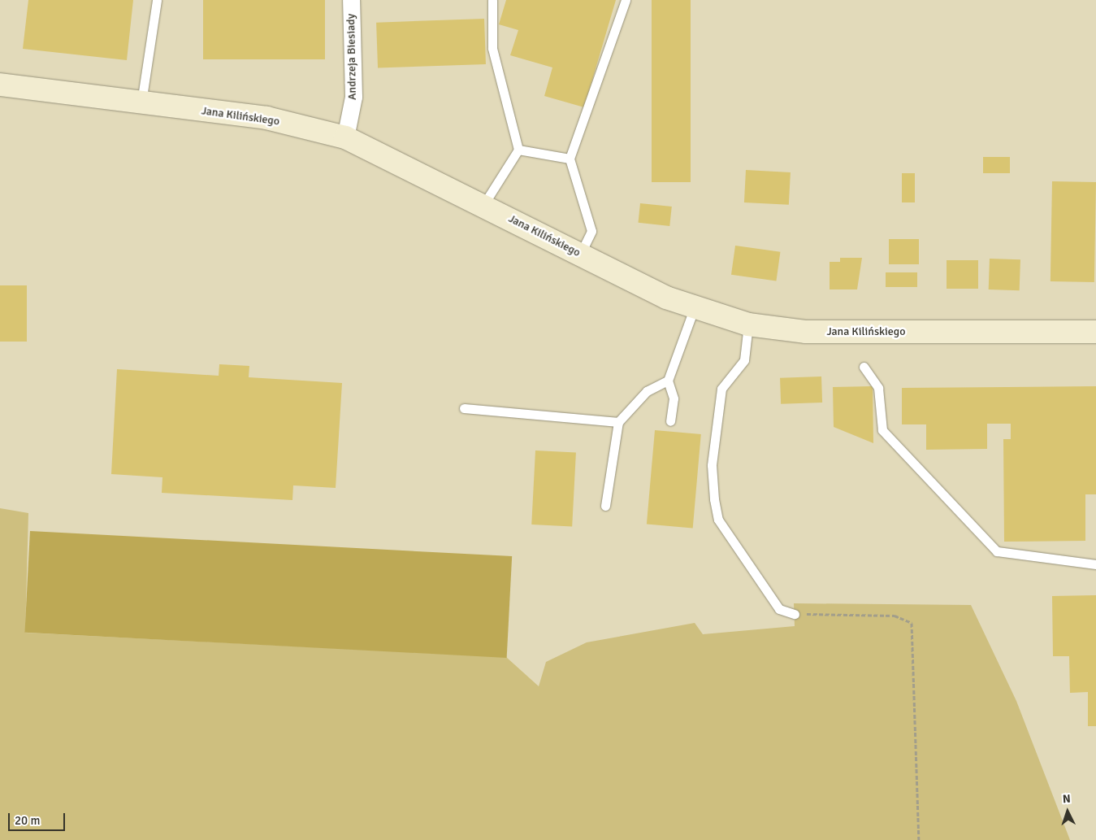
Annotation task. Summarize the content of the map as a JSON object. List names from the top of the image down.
{
  "streets": {
    "street": ["Andrzeja Biesiady", "Jana Kilińskiego"]
  },
  "crossings": [
    ["Andrzeja Biesiady", "Jana Kilińskiego"]
  ],
  "scale_bar": "20 m",
  "north": "top"
}
